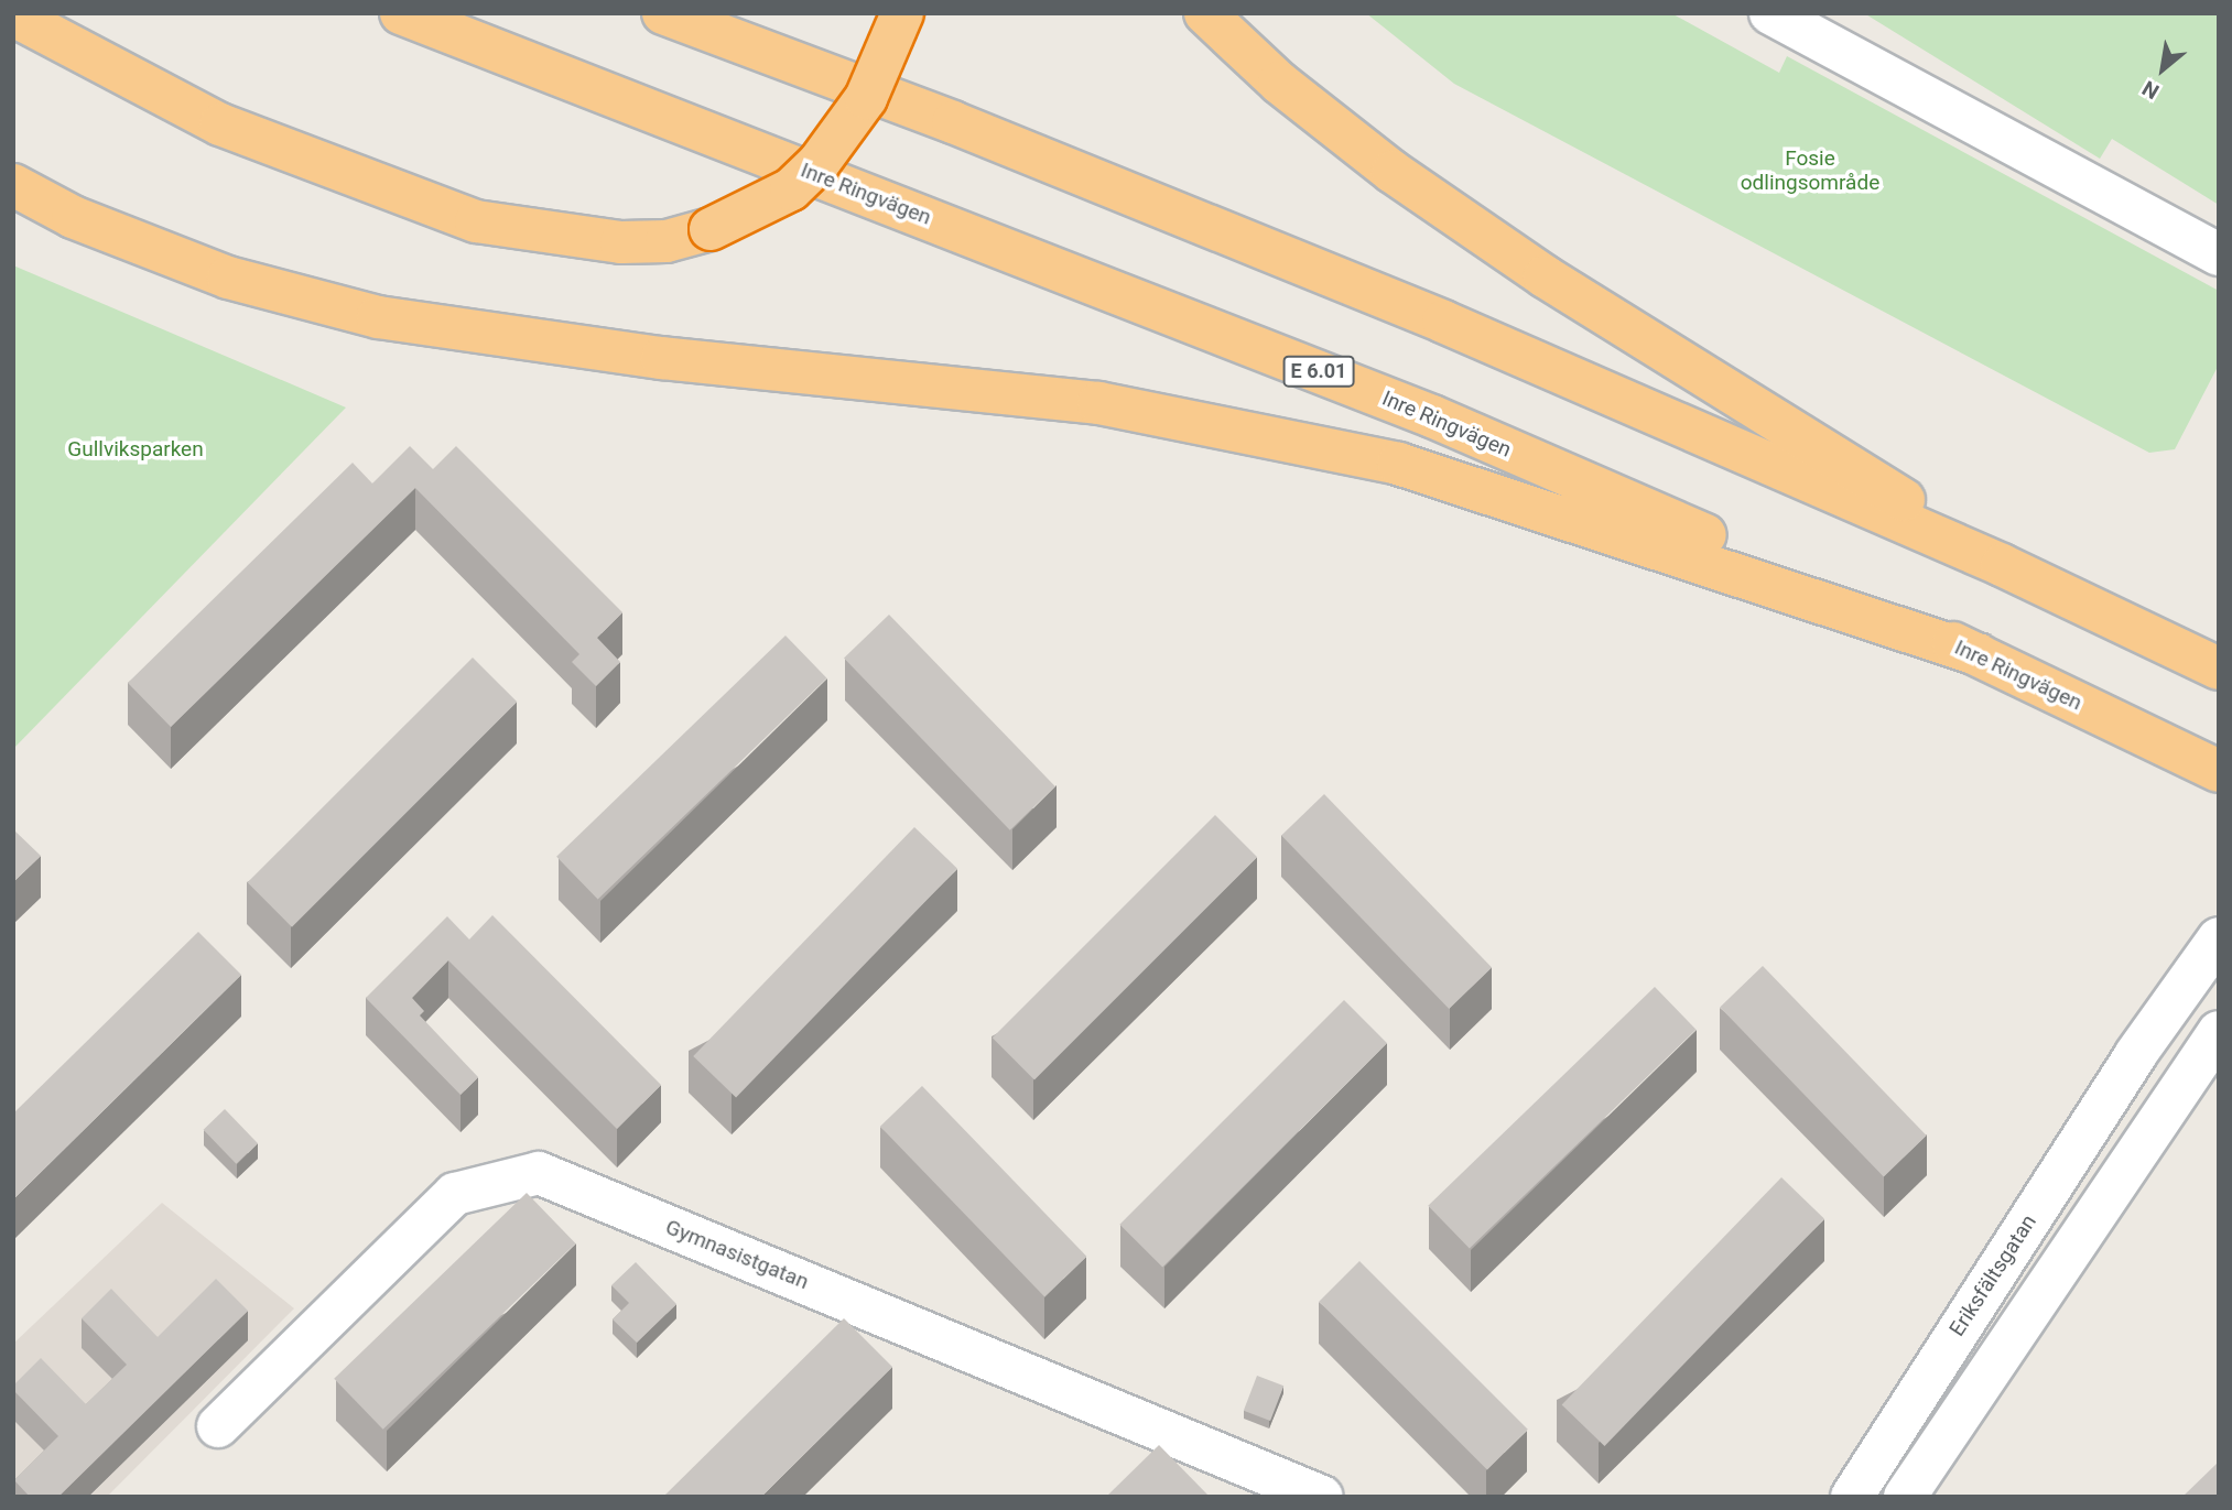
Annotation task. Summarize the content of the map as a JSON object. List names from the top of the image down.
{
  "streets": {
    "highway": ["Inre Ringvägen", "E 6.01"],
    "street": ["Gymnasistgatan", "Eriksfältsgatan"]
  },
  "parks": ["Fosie odlingsområde", "Gullviksparken"],
  "north": "bottom left"
}
